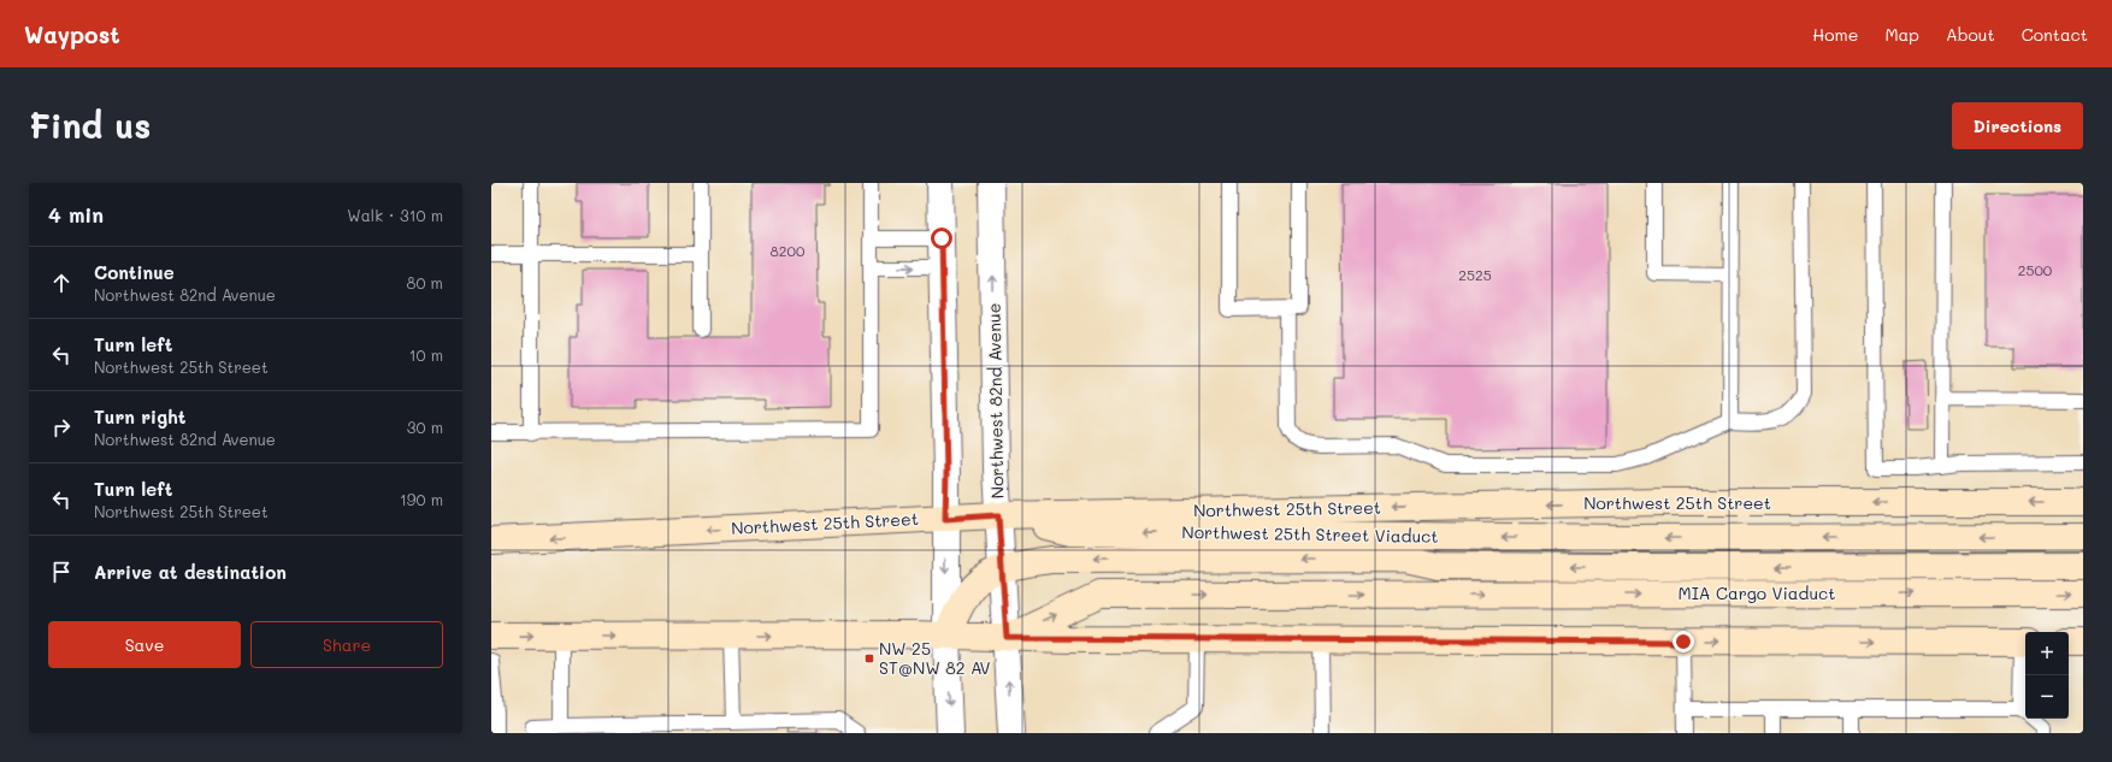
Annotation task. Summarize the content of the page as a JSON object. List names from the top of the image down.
{
  "streets": {
    "main road": ["Northwest 25th Street", "Northwest 25th Street Viaduct", "MIA Cargo Viaduct"],
    "street": ["Northwest 82nd Avenue"]
  },
  "crossings": [
    ["Northwest 82nd Avenue", "Northwest 25th Street"],
    ["Northwest 82nd Avenue", "Northwest 25th Street Viaduct"],
    ["Northwest 82nd Avenue", "MIA Cargo Viaduct"],
    ["Northwest 25th Street", "Northwest 25th Street Viaduct"]
  ],
  "places": {
    "transit": ["NW 25 ST@NW 82 AV"]
  },
  "house_numbers": ["8200", "2500", "2525"],
  "page": {
    "header": "Waypost",
    "nav": [
      "Home",
      "Map",
      "About",
      "Contact"
    ],
    "buttons": [
      "Directions",
      ["Save", "Share"]
    ],
    "title": "Find us",
    "heading": ["4 min", "Walk · 310 m"],
    "list": [
      ["Continue", "Northwest 82nd Avenue", "80 m"],
      ["Turn left", "Northwest 25th Street", "10 m"],
      ["Turn right", "Northwest 82nd Avenue", "30 m"],
      ["Turn left", "Northwest 25th Street", "190 m"],
      "Arrive at destination"
    ],
    "map_buttons": ["+", "−"]
  }
}
